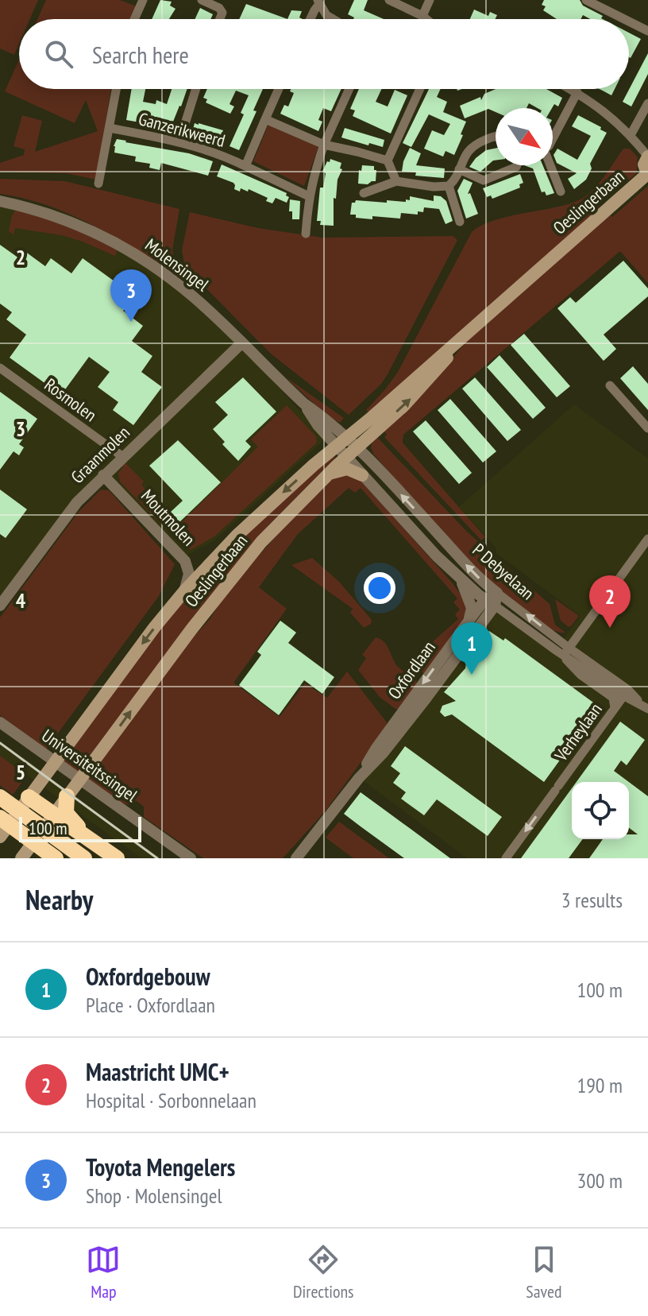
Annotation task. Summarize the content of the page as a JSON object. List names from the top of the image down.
{
  "streets": {
    "main road": ["Oeslingerbaan"],
    "street": [
      "Ganzerikweerd",
      "Molensingel",
      "Rosmolen",
      "Graanmolen",
      "Moutmolen",
      "P Debyelaan",
      "Oxfordlaan",
      "Verheylaan",
      "Universiteitssingel"
    ]
  },
  "crossings": [
    ["Oeslingerbaan", "Molensingel"],
    ["Oeslingerbaan", "Moutmolen"],
    ["Oeslingerbaan", "P Debyelaan"],
    ["Molensingel", "Graanmolen"],
    ["Molensingel", "P Debyelaan"],
    ["Rosmolen", "Graanmolen"],
    ["Graanmolen", "Moutmolen"],
    ["P Debyelaan", "Oxfordlaan"],
    ["P Debyelaan", "Verheylaan"]
  ],
  "one_way": ["Verheylaan"],
  "scale_bar": "100 m",
  "north": "bottom right",
  "page": {
    "search": "Search here",
    "pins": ["3", "2", "1"],
    "scale": "100 m",
    "heading": ["Nearby", "3 results"],
    "list": [
      {
        "mark": "1",
        "name": "Oxfordgebouw",
        "note": "Place · Oxfordlaan",
        "value": "100 m"
      },
      {
        "mark": "2",
        "name": "Maastricht UMC+",
        "note": "Hospital · Sorbonnelaan",
        "value": "190 m"
      },
      {
        "mark": "3",
        "name": "Toyota Mengelers",
        "note": "Shop · Molensingel",
        "value": "300 m"
      }
    ],
    "nav": ["Map", "Directions", "Saved"]
  },
  "grid": {
    "rows": [
      "2",
      "3",
      "4",
      "5"
    ]
  }
}
